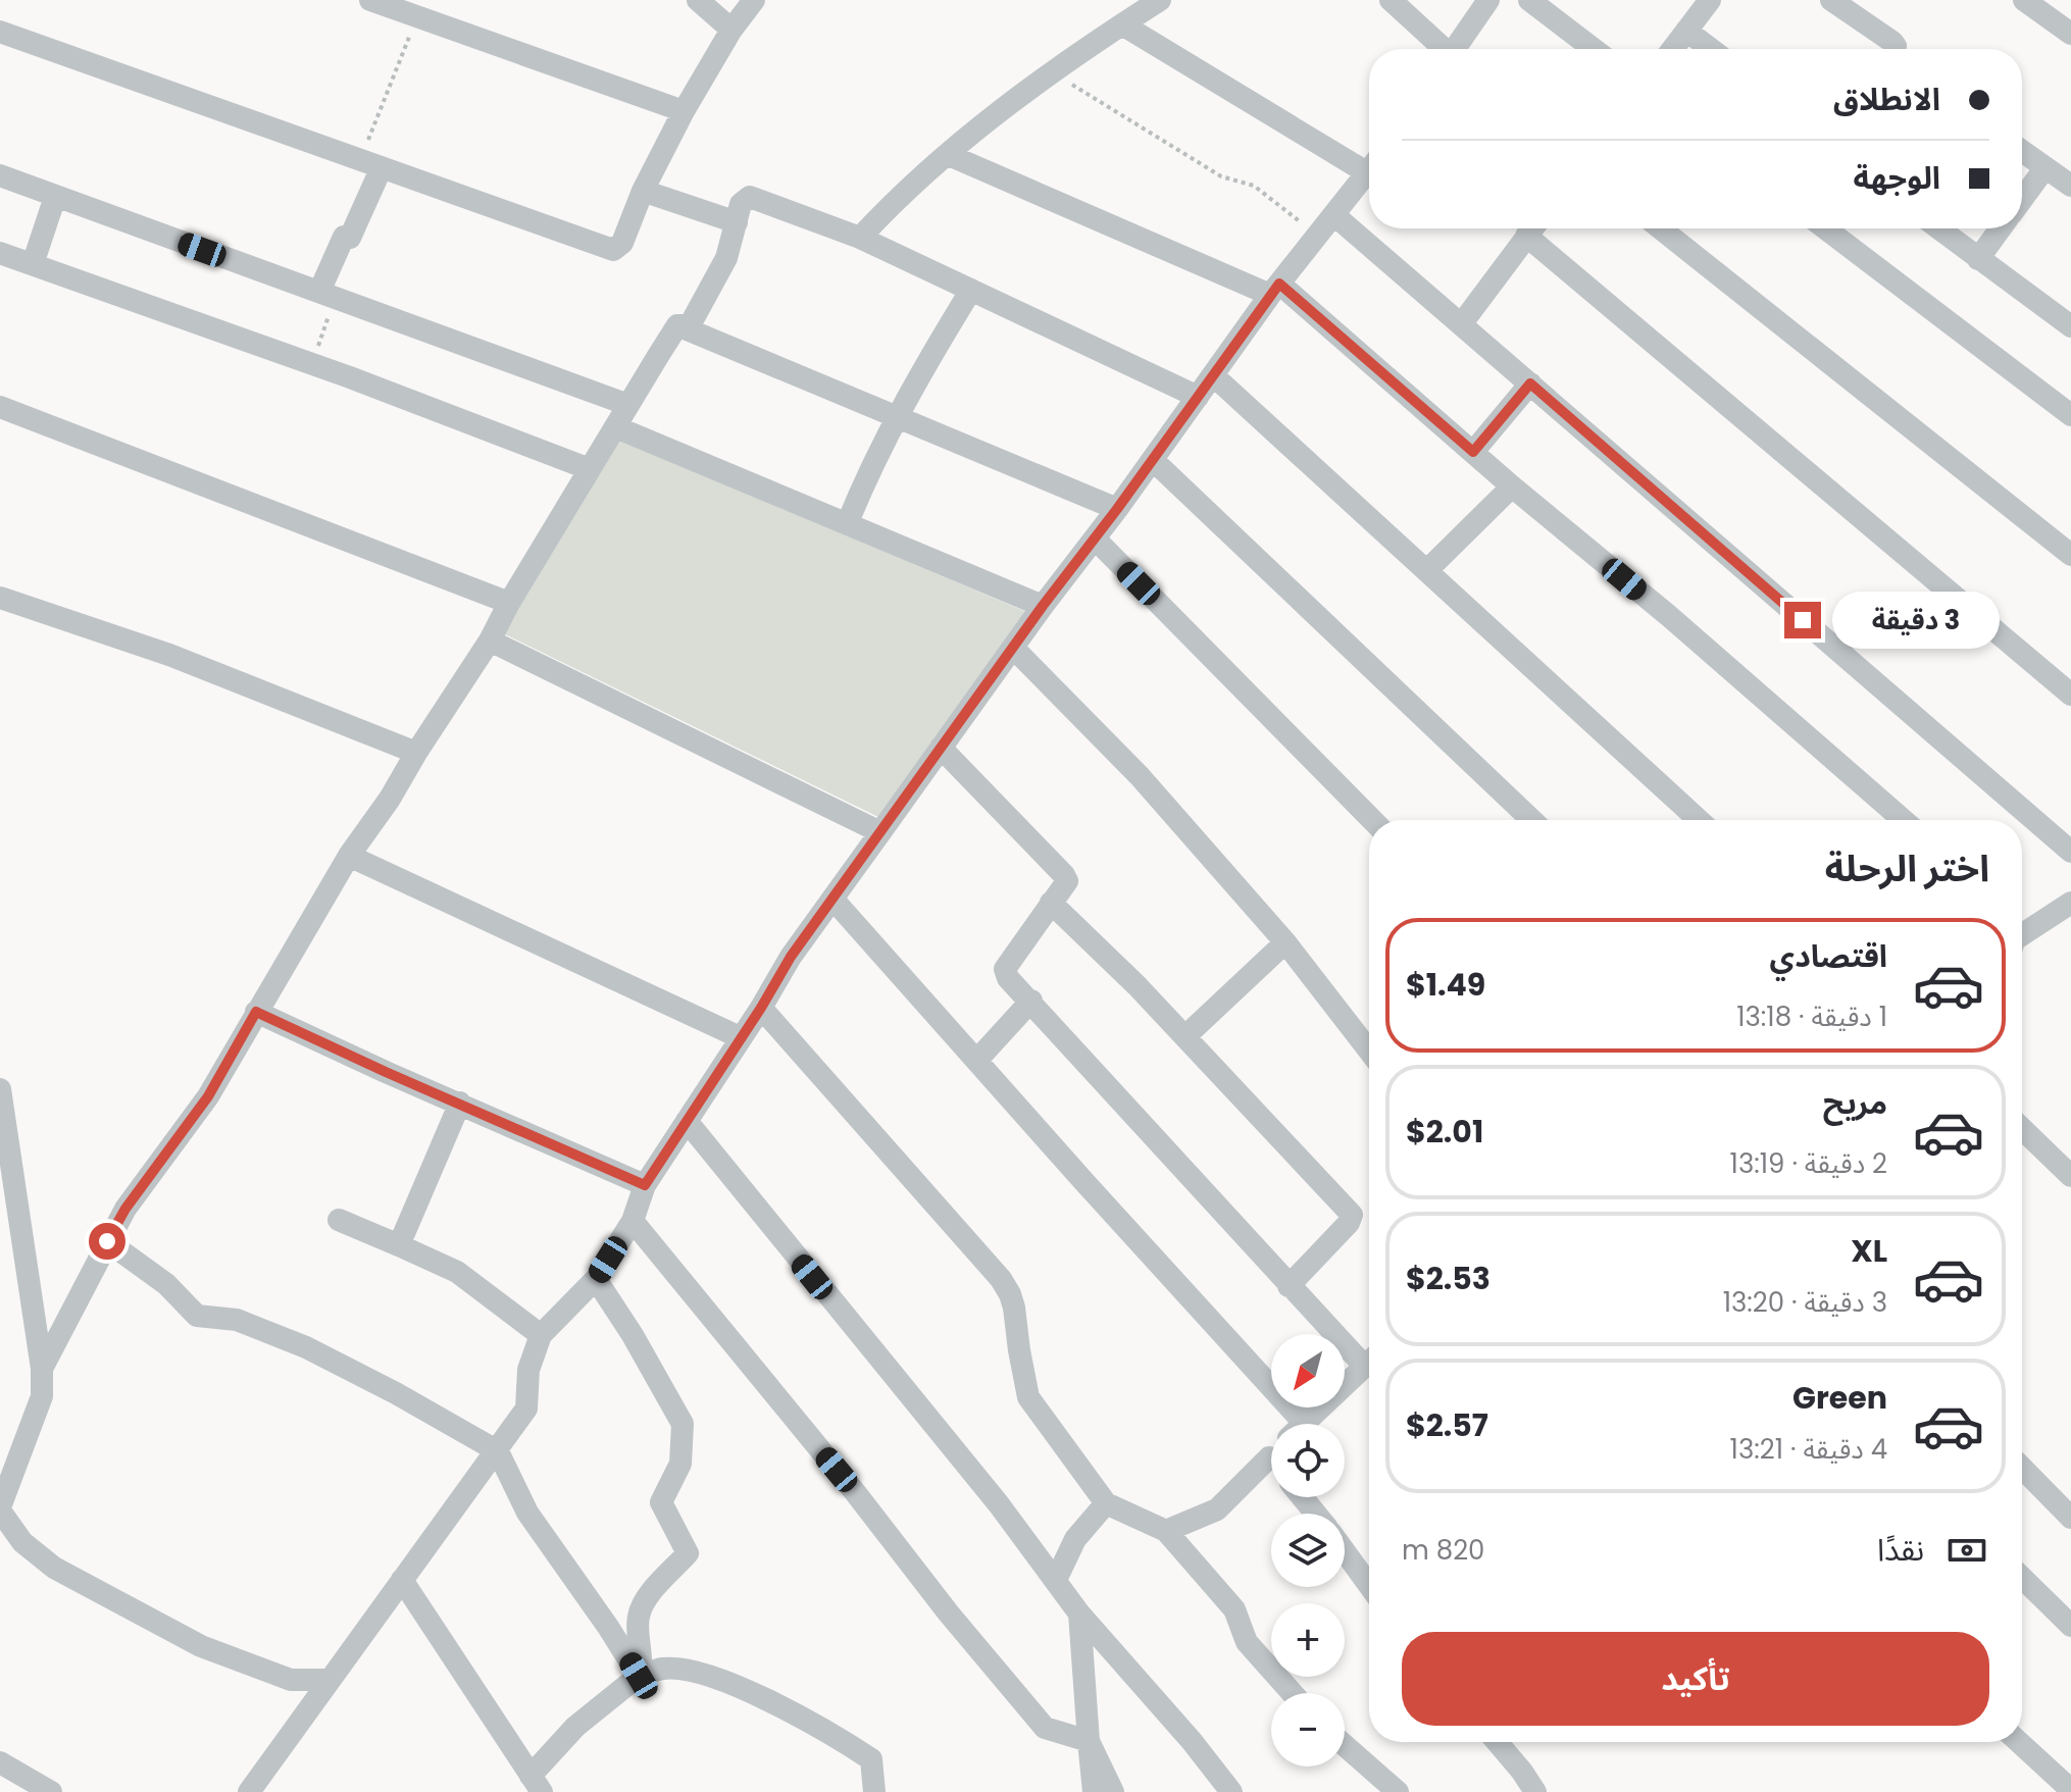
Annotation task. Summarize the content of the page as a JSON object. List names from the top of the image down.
{
  "north": "bottom left",
  "page": {
    "banner": ["الانطلاق", "الوجهة"],
    "bubble": "3 دقيقة",
    "heading": "اختر الرحلة",
    "list": [
      {
        "name": "اقتصادي",
        "note": "1 دقيقة · 13:18",
        "value": "$1.49"
      },
      {
        "name": "مريح",
        "note": "2 دقيقة · 13:19",
        "value": "$2.01"
      },
      {
        "name": "XL",
        "note": "3 دقيقة · 13:20",
        "value": "$2.53"
      },
      {
        "name": "Green",
        "note": "4 دقيقة · 13:21",
        "value": "$2.57"
      }
    ],
    "map_buttons": ["+", "−"],
    "pay": ["نقدًا", "820 m"],
    "buttons": "تأكيد"
  }
}
